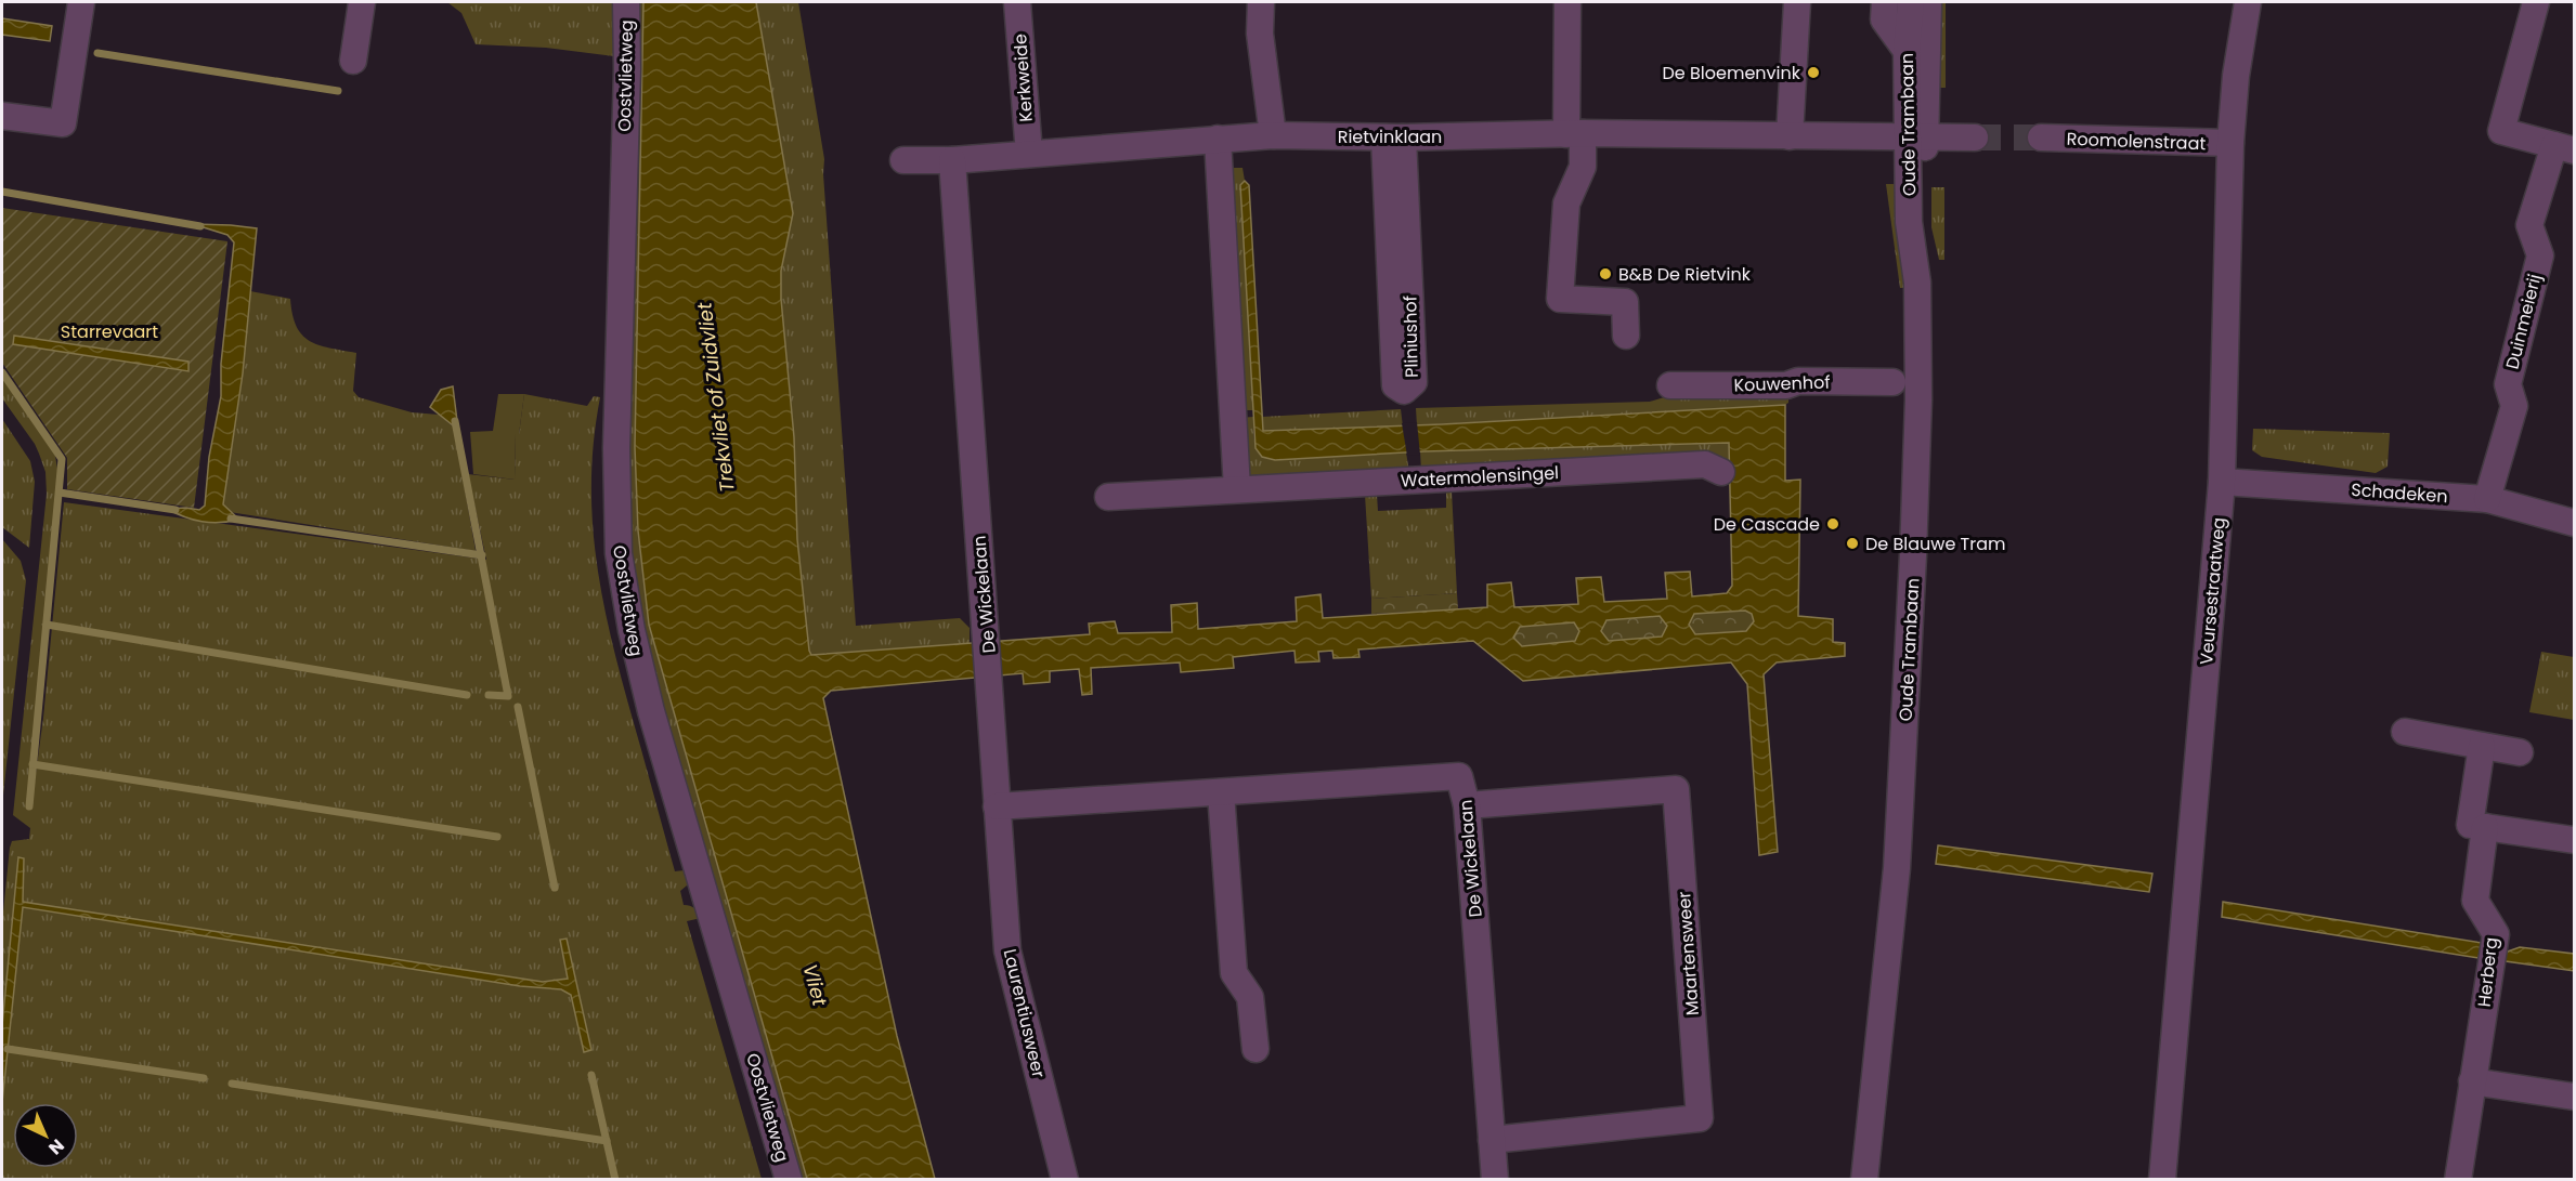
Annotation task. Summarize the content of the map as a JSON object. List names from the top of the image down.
{
  "streets": {
    "street": [
      "Oostvlietweg",
      "Kerkweide",
      "Oude Trambaan",
      "Rietvinklaan",
      "Roomolenstraat",
      "Duinmeierij",
      "Pliniushof",
      "Kouwenhof",
      "Watermolensingel",
      "Schadeken",
      "Veursestraatweg",
      "De Wickelaan",
      "Maartensweer",
      "Herberg",
      "Laurentiusweer"
    ]
  },
  "crossings": [
    ["Kerkweide", "Rietvinklaan"],
    ["Oude Trambaan", "Rietvinklaan"],
    ["Oude Trambaan", "Kouwenhof"],
    ["Rietvinklaan", "Pliniushof"],
    ["Rietvinklaan", "De Wickelaan"],
    ["Roomolenstraat", "Veursestraatweg"],
    ["Duinmeierij", "Schadeken"],
    ["Schadeken", "Veursestraatweg"],
    ["De Wickelaan", "Maartensweer"],
    ["De Wickelaan", "Laurentiusweer"]
  ],
  "water": ["Trekvliet of Zuidvliet", "Vliet"],
  "parks": ["Starrevaart"],
  "places": [
    "De Bloemenvink",
    "B&B De Rietvink",
    "De Cascade",
    "De Blauwe Tram"
  ],
  "north": "bottom right"
}
